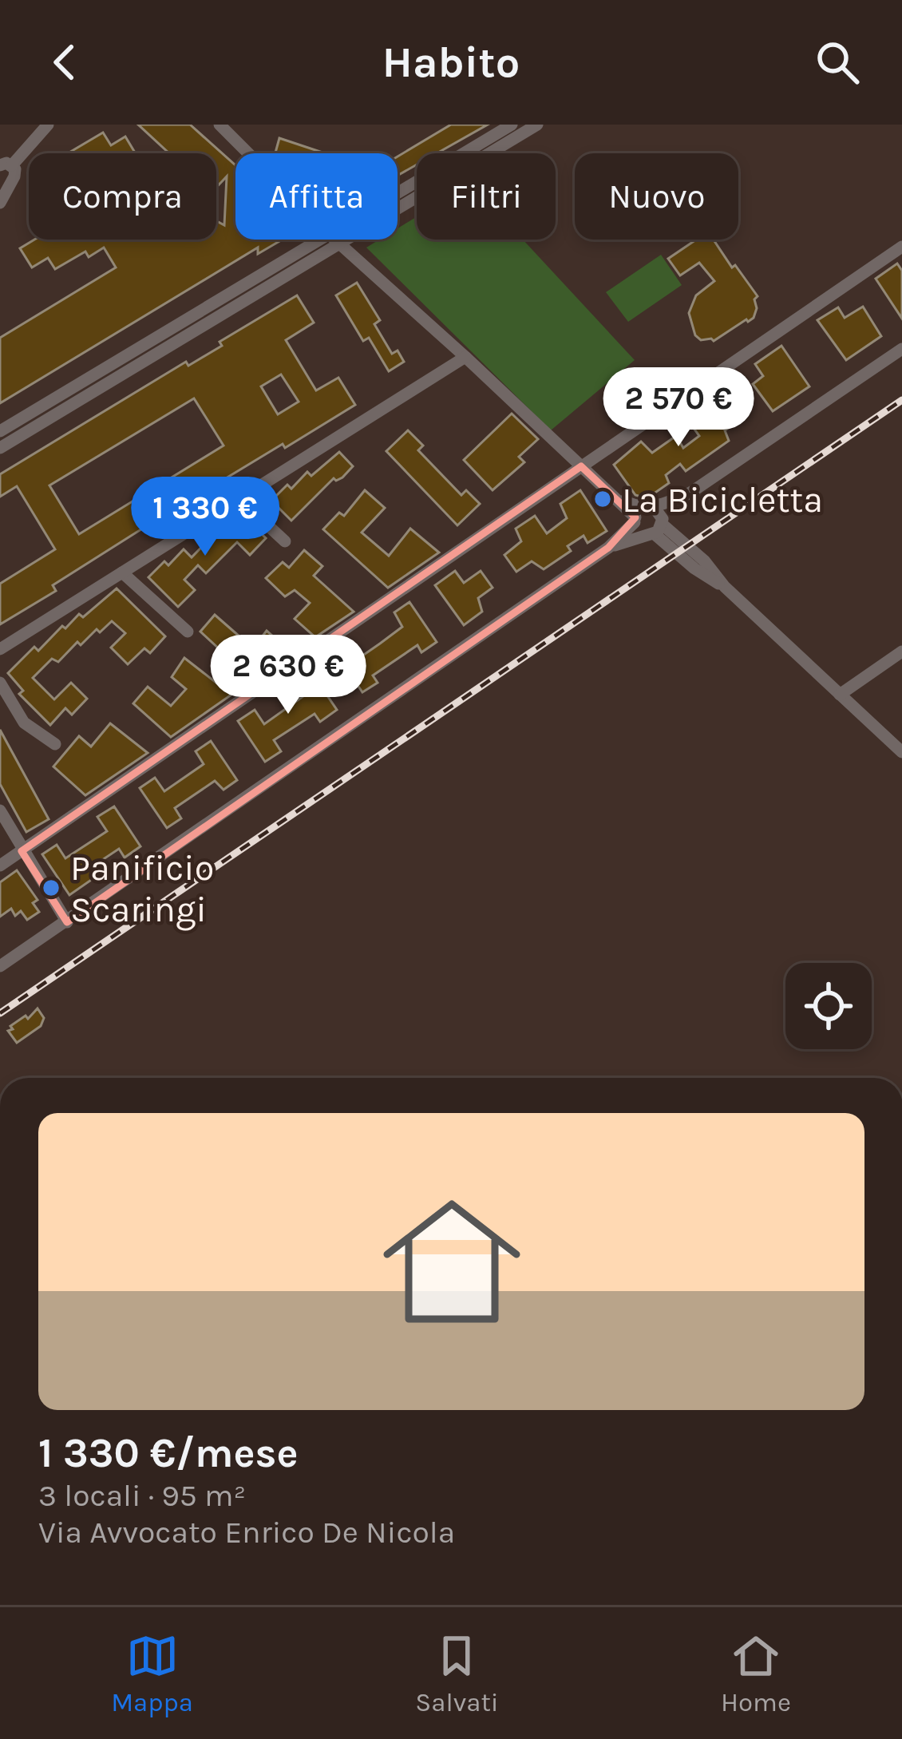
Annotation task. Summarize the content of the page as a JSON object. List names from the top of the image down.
{
  "places": ["La Bicicletta", "Panificio Scaringi"],
  "page": {
    "header": "Habito",
    "chip": [
      "Compra",
      "Affitta",
      "Filtri",
      "Nuovo"
    ],
    "price": ["2 570 €", "1 330 €", "2 630 €"],
    "list": [
      {
        "name": "1 330 €/mese",
        "note": "3 locali · 95 m² · Via Avvocato Enrico De Nicola"
      }
    ],
    "tabs": ["Mappa", "Salvati", "Home"]
  }
}
